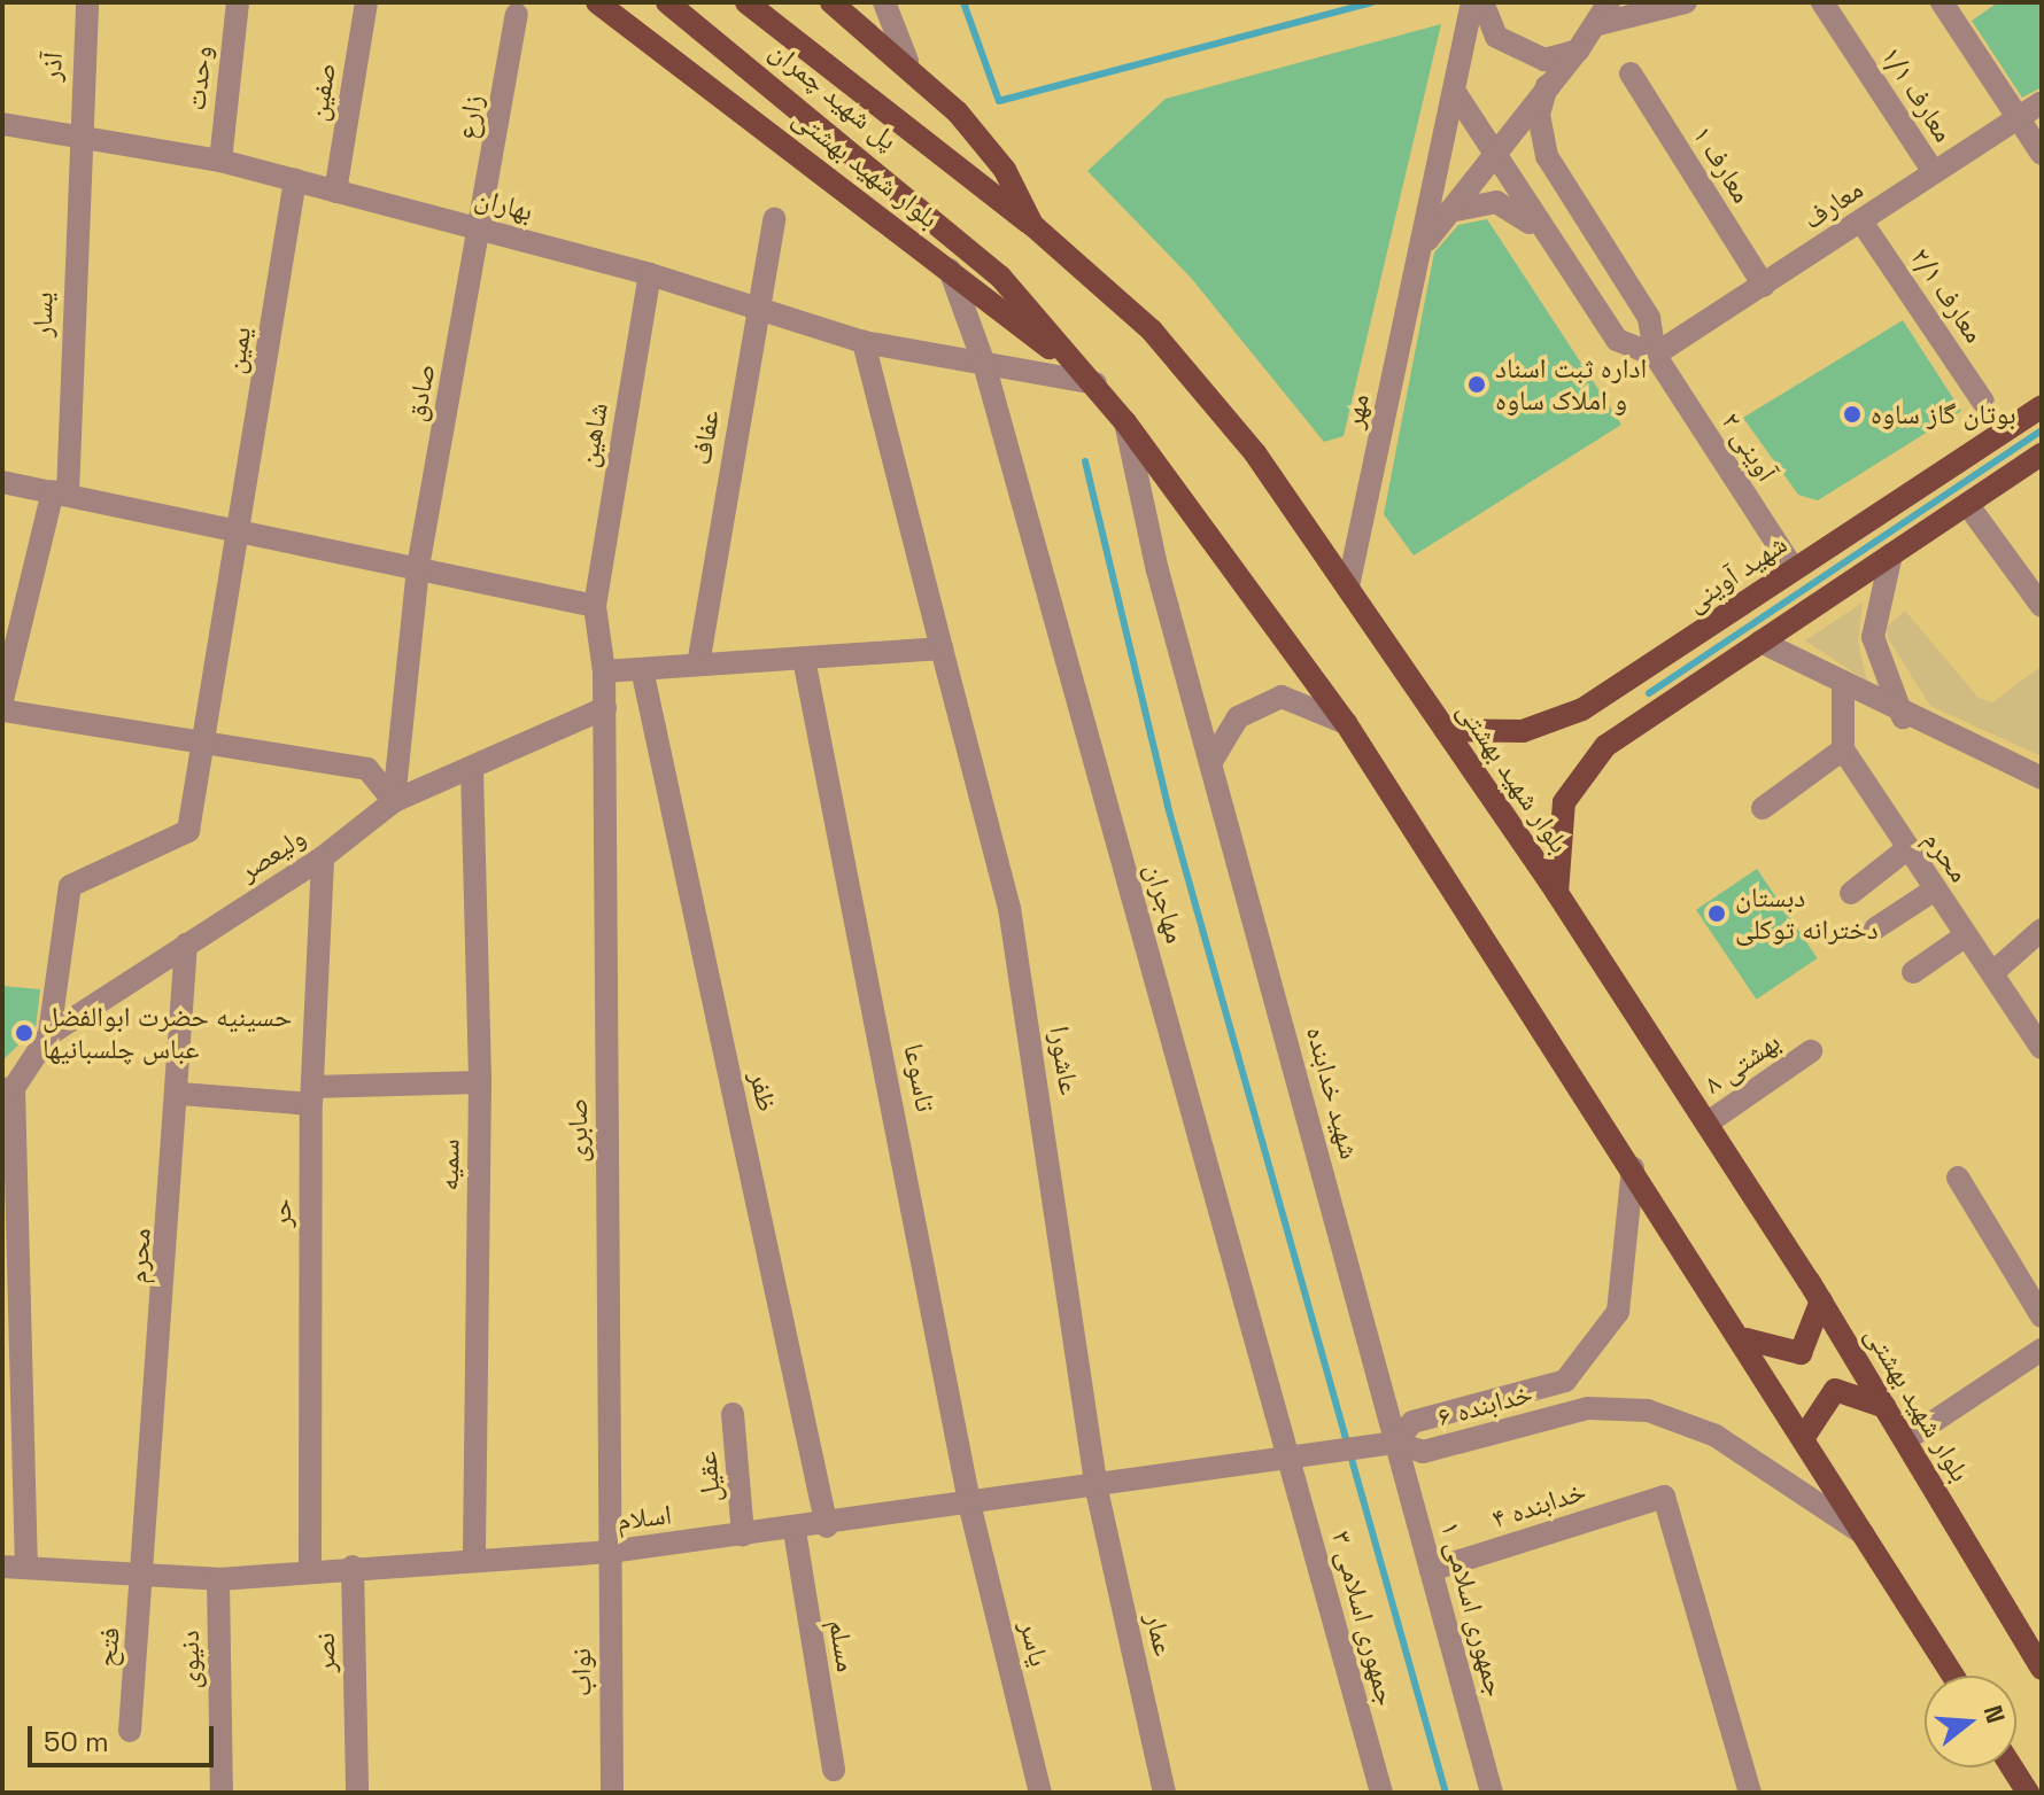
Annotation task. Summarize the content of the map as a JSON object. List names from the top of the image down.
{
  "streets": {
    "main road": ["پل شهید چمران", "بلوار شهید بهشتی", "شهید آوینی"],
    "street": [
      "آذر",
      "وحدت",
      "صفین",
      "معارف ۱/۱",
      "زارع",
      "معارف ۱",
      "بهاران",
      "معارف",
      "معارف ۲/۱",
      "یسار",
      "یمین",
      "صادق",
      "مهر",
      "شاهین",
      "عفاف",
      "۲ آوینی",
      "ولیعصر",
      "محرم",
      "مهاجران",
      "عاشورا",
      "بهشتی ۸",
      "تاسوعا",
      "ظفر",
      "شهید خدابنده",
      "صابری",
      "سمیه",
      "حر",
      "خدابنده ۶",
      "عقیل",
      "خدابنده ۴",
      "اسلام",
      "جمهوری اسلامی ۱",
      "جمهوری اسلامی ۳",
      "عمار",
      "یاسر",
      "مسلم",
      "فتح",
      "نصر",
      "دنیوی",
      "نواب"
    ]
  },
  "crossings": [
    ["آذر", "بهاران"],
    ["آذر", "یسار"],
    ["وحدت", "بهاران"],
    ["صفین", "بهاران"],
    ["معارف ۱/۱", "معارف"],
    ["پل شهید چمران", "بلوار شهید بهشتی"],
    ["زارع", "بهاران"],
    ["زارع", "صادق"],
    ["معارف ۱", "معارف"],
    ["بلوار شهید بهشتی", "بهاران"],
    ["بلوار شهید بهشتی", "مهر"],
    ["بلوار شهید بهشتی", "شهید آوینی"],
    ["بلوار شهید بهشتی", "مهاجران"],
    ["بلوار شهید بهشتی", "بهشتی ۸"],
    ["بلوار شهید بهشتی", "شهید خدابنده"],
    ["بلوار شهید بهشتی", "خدابنده ۶"],
    ["بهاران", "یسار"],
    ["بهاران", "یمین"],
    ["بهاران", "صادق"],
    ["بهاران", "شاهین"],
    ["بهاران", "عفاف"],
    ["بهاران", "مهاجران"],
    ["بهاران", "عاشورا"],
    ["معارف", "معارف ۲/۱"],
    ["معارف", "۲ آوینی"],
    ["یمین", "ولیعصر"],
    ["صادق", "ولیعصر"],
    ["شاهین", "صابری"],
    ["۲ آوینی", "شهید آوینی"],
    ["ولیعصر", "محرم"],
    ["ولیعصر", "صابری"],
    ["ولیعصر", "سمیه"],
    ["ولیعصر", "حر"],
    ["محرم", "اسلام"],
    ["محرم", "فتح"],
    ["مهاجران", "اسلام"],
    ["مهاجران", "جمهوری اسلامی ۳"],
    ["عاشورا", "اسلام"],
    ["عاشورا", "عمار"],
    ["تاسوعا", "اسلام"],
    ["تاسوعا", "یاسر"],
    ["ظفر", "اسلام"],
    ["شهید خدابنده", "خدابنده ۶"],
    ["شهید خدابنده", "اسلام"],
    ["شهید خدابنده", "جمهوری اسلامی ۱"],
    ["صابری", "اسلام"],
    ["صابری", "نواب"],
    ["سمیه", "اسلام"],
    ["حر", "اسلام"],
    ["خدابنده ۶", "اسلام"],
    ["خدابنده ۶", "جمهوری اسلامی ۱"],
    ["عقیل", "اسلام"],
    ["خدابنده ۴", "جمهوری اسلامی ۱"],
    ["اسلام", "جمهوری اسلامی ۱"],
    ["اسلام", "جمهوری اسلامی ۳"],
    ["اسلام", "عمار"],
    ["اسلام", "یاسر"],
    ["اسلام", "مسلم"],
    ["اسلام", "فتح"],
    ["اسلام", "نصر"],
    ["اسلام", "دنیوی"],
    ["اسلام", "نواب"]
  ],
  "places": [
    "اداره ثبت اسناد و املاک ساوه",
    "بوتان گاز ساوه",
    "دبستان دخترانه توکلی",
    "حسینیه حضرت ابوالفضل عباس چلسبانیها"
  ],
  "scale_bar": "50 m",
  "north": "right"
}
